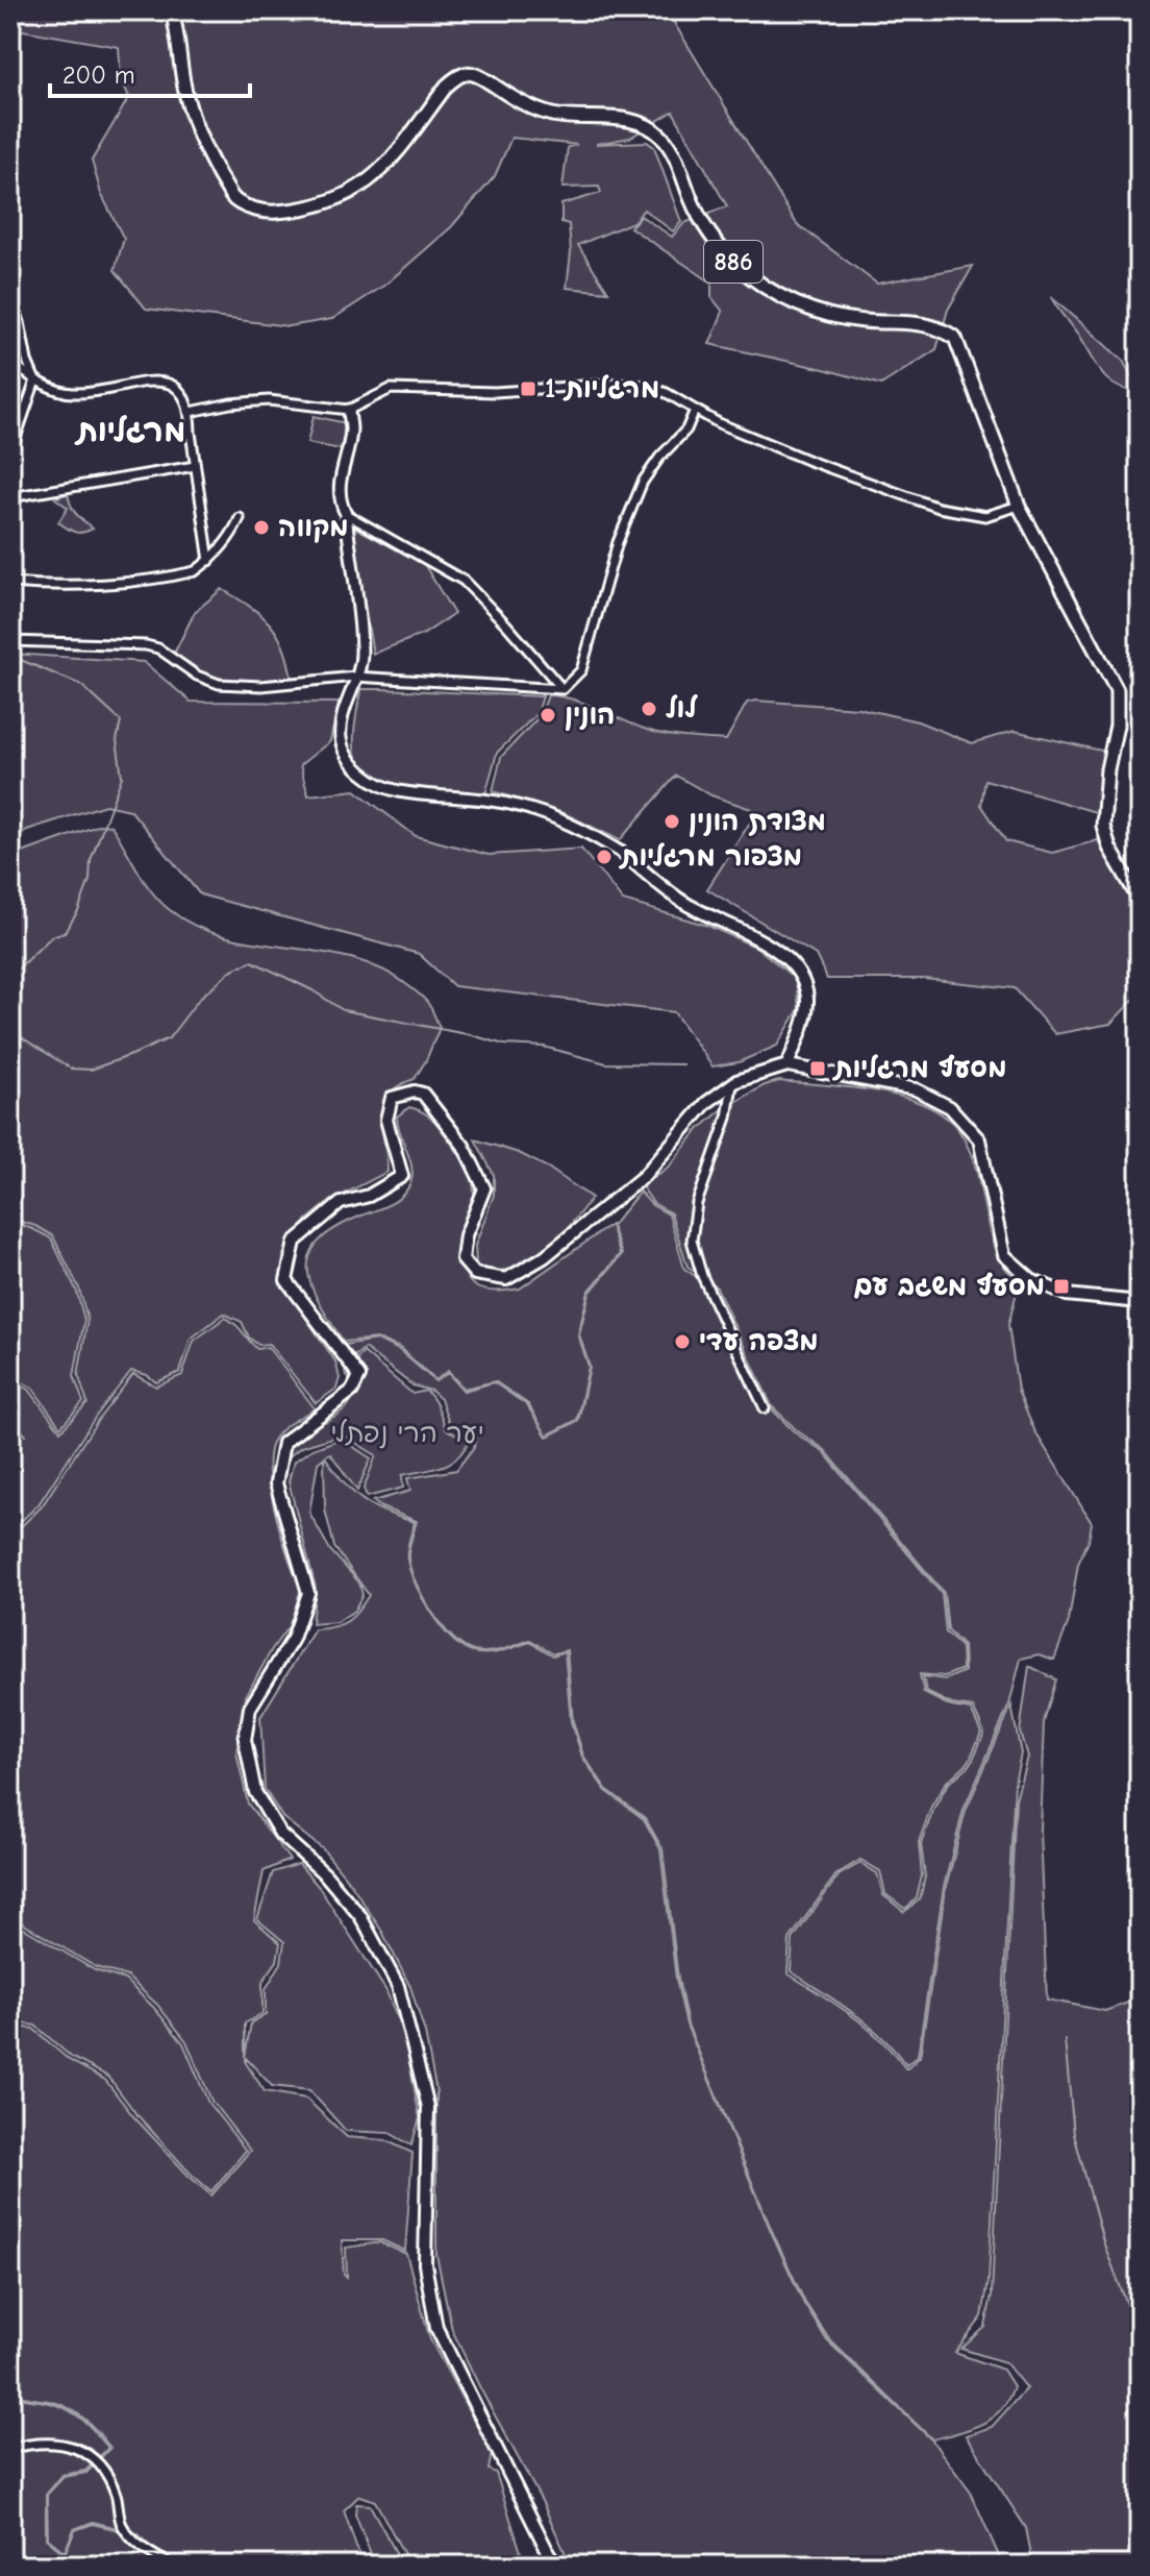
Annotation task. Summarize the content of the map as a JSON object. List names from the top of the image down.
{
  "streets": {
    "main road": ["886"]
  },
  "districts": ["מרגליות"],
  "parks": ["יער הרי נפתלי"],
  "places": {
    "transit": ["מרגליות 1", "מסעף מרגליות", "מסעף משגב עם"],
    "other": [
      "מקווה",
      "לול",
      "הונין",
      "מצודת הונין",
      "מצפור מרגליות",
      "מצפה עדי"
    ]
  },
  "scale_bar": "200 m"
}
